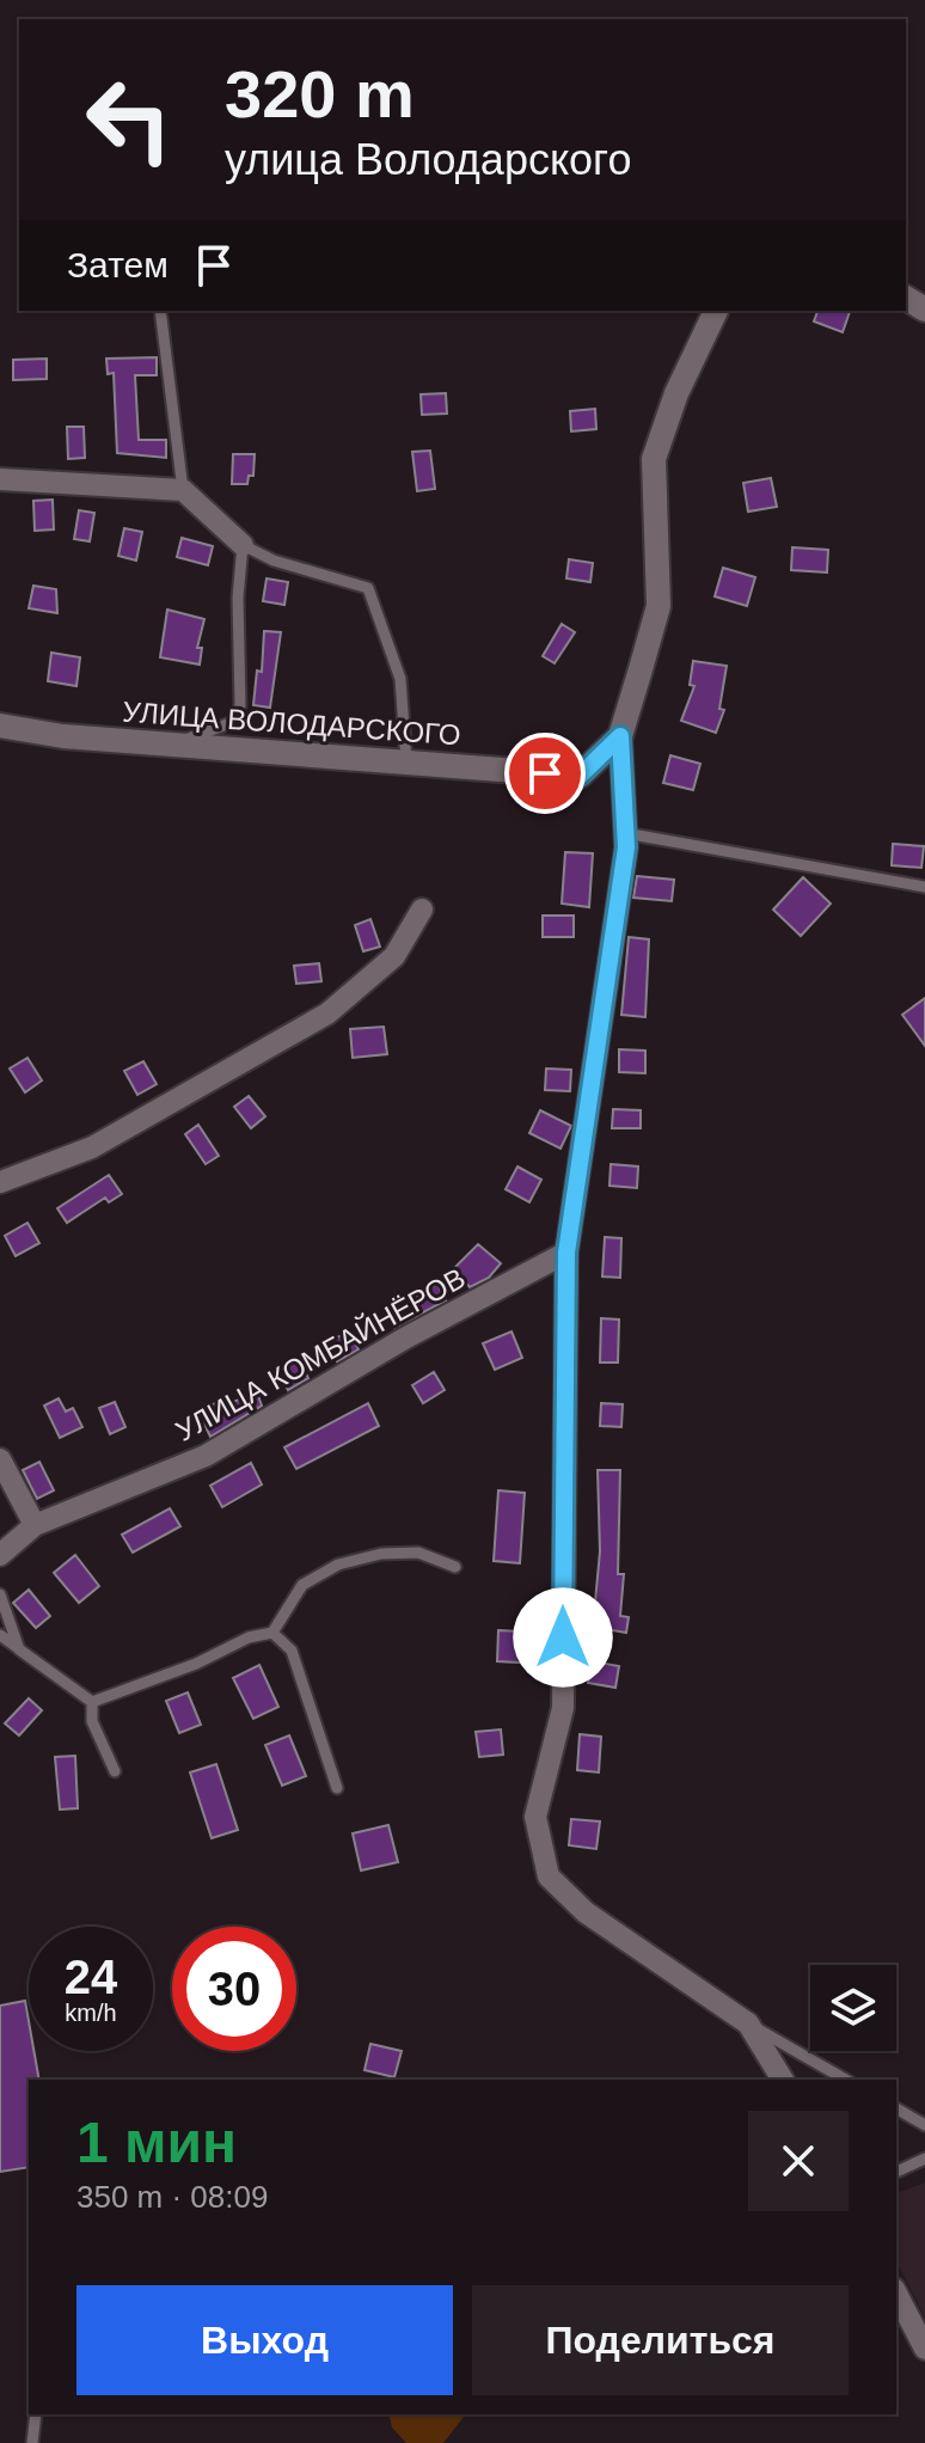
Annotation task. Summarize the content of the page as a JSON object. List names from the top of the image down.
{
  "streets": {
    "street": ["УЛИЦА ВОЛОДАРСКОГО", "УЛИЦА КОМБАЙНЁРОВ"]
  },
  "page": {
    "turn": ["320 m", "улица Володарского"],
    "then": "Затем",
    "speed": "24 km/h",
    "limit": "30",
    "heading": ["1 мин", "350 m · 08:09"],
    "buttons": ["Выход", "Поделиться"]
  }
}
